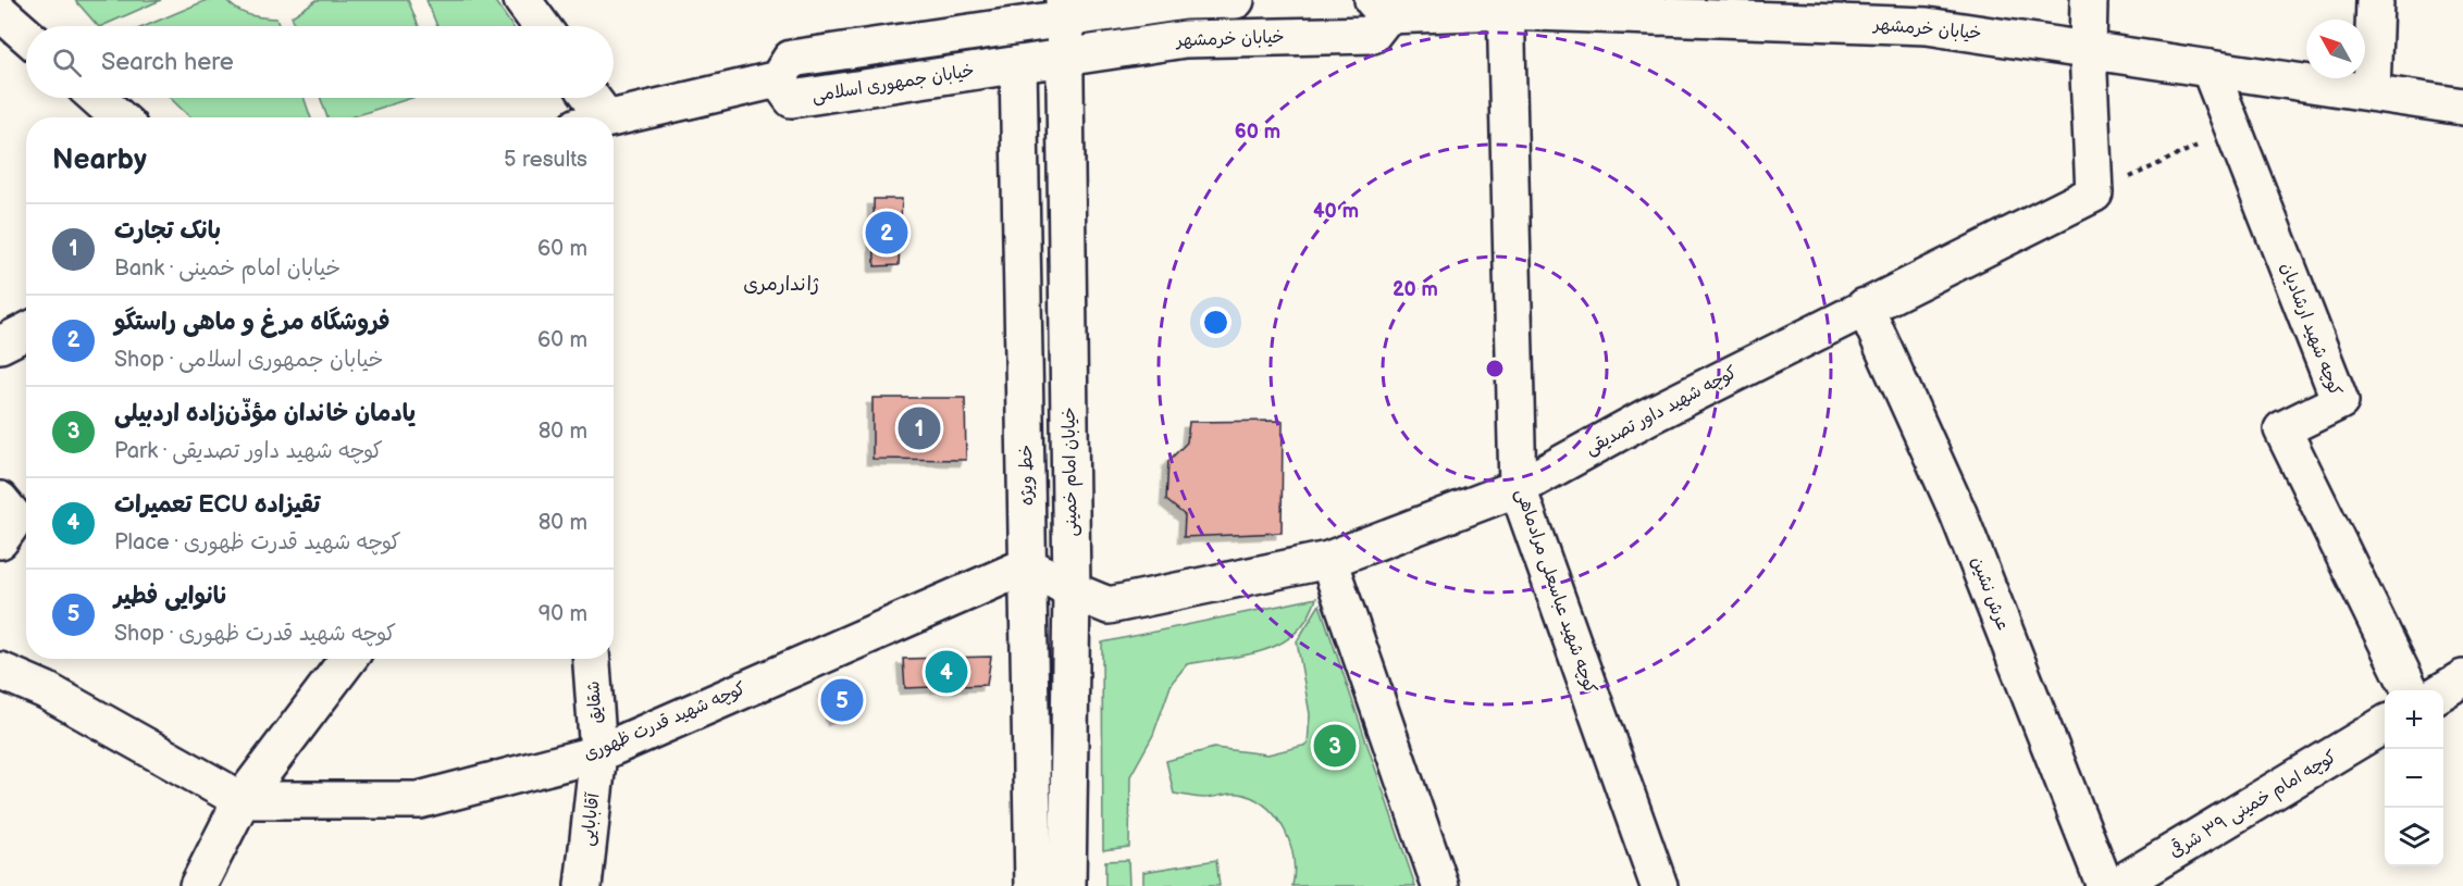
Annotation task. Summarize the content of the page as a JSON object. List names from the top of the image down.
{
  "streets": {
    "street": [
      "خیابان خرمشهر",
      "خیابان جمهوری اسلامی",
      "کوچه شهید ارشادیان",
      "کوچه شهید داور تصدیقی",
      "خیابان امام خمینی",
      "خط ویژه",
      "کوچه شهید عباسعلی مرادماهی",
      "عرش نشین",
      "شقایق",
      "کوچه شهید قدرت ظهوری",
      "کوچه امام خمینی ۳۹ شرقی",
      "آقابابایی"
    ]
  },
  "crossings": [
    ["خیابان خرمشهر", "کوچه شهید ارشادیان"],
    ["خیابان خرمشهر", "خیابان امام خمینی"],
    ["خیابان خرمشهر", "کوچه شهید عباسعلی مرادماهی"],
    ["خیابان جمهوری اسلامی", "خط ویژه"],
    ["کوچه شهید داور تصدیقی", "خیابان امام خمینی"],
    ["کوچه شهید داور تصدیقی", "خط ویژه"],
    ["کوچه شهید داور تصدیقی", "کوچه شهید عباسعلی مرادماهی"],
    ["کوچه شهید داور تصدیقی", "عرش نشین"],
    ["کوچه شهید داور تصدیقی", "کوچه شهید قدرت ظهوری"],
    ["خط ویژه", "کوچه شهید قدرت ظهوری"],
    ["شقایق", "کوچه شهید قدرت ظهوری"],
    ["شقایق", "آقابابایی"],
    ["کوچه شهید قدرت ظهوری", "آقابابایی"]
  ],
  "districts": ["ژاندارمری"],
  "north": "top left",
  "page": {
    "search": "Search here",
    "heading": ["Nearby", "5 results"],
    "list": [
      {
        "mark": "1",
        "name": "بانک تجارت",
        "note": "Bank · خیابان امام خمینی",
        "value": "60 m"
      },
      {
        "mark": "2",
        "name": "فروشگاه مرغ و ماهی راستگو",
        "note": "Shop · خیابان جمهوری اسلامی",
        "value": "60 m"
      },
      {
        "mark": "3",
        "name": "یادمان خاندان مؤذّن‌زاده اردبیلی",
        "note": "Park · کوچه شهید داور تصدیقی",
        "value": "80 m"
      },
      {
        "mark": "4",
        "name": "تعمیرات ECU تقیزاده",
        "note": "Place · کوچه شهید قدرت ظهوری",
        "value": "80 m"
      },
      {
        "mark": "5",
        "name": "نانوایی فطیر",
        "note": "Shop · کوچه شهید قدرت ظهوری",
        "value": "90 m"
      }
    ],
    "pins": [
      "2",
      "1",
      "4",
      "5",
      "3"
    ],
    "map_buttons": ["+", "−"]
  },
  "rings": ["60 m", "40 m", "20 m"]
}
